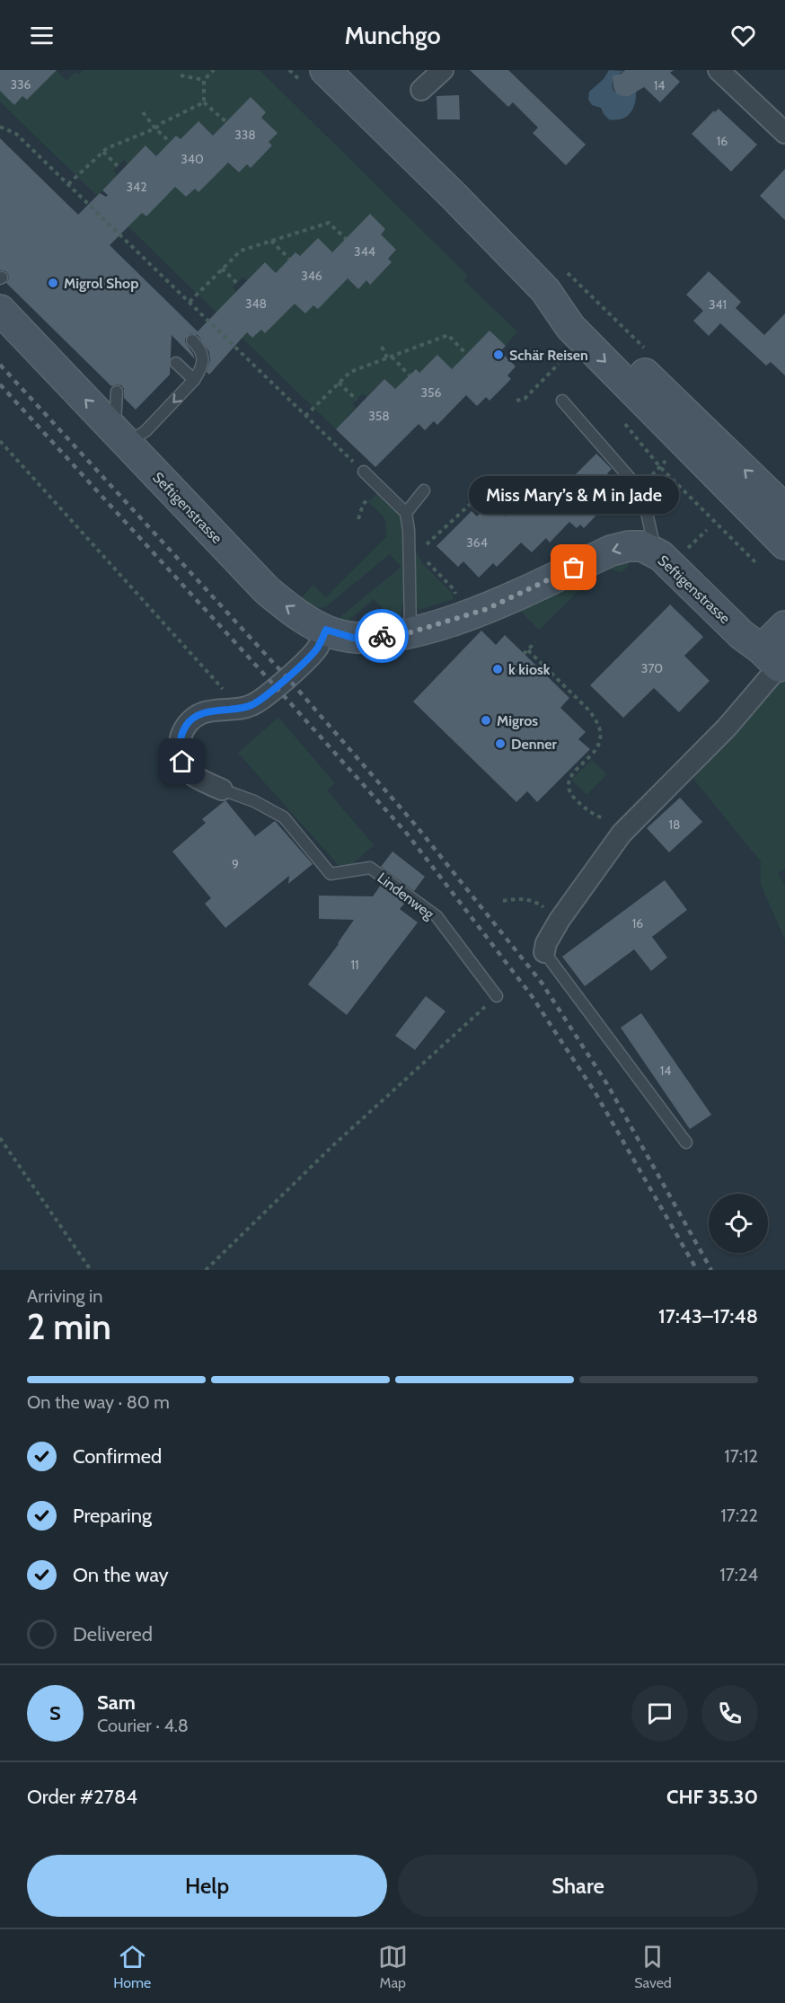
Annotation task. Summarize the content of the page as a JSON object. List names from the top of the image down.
{
  "streets": {
    "main road": ["Seftigenstrasse"],
    "street": ["Lindenweg"]
  },
  "crossings": [
    ["Seftigenstrasse", "Lindenweg"]
  ],
  "places": [
    "Migrol Shop",
    "Schär Reisen",
    "Miss Mary’s & M in Jade",
    "k kiosk",
    "Migros",
    "Denner"
  ],
  "house_numbers": [
    "336",
    "14",
    "338",
    "16",
    "340",
    "342",
    "344",
    "346",
    "348",
    "341",
    "356",
    "358",
    "364",
    "370",
    "18",
    "9",
    "16",
    "11",
    "14"
  ],
  "page": {
    "header": "Munchgo",
    "bubble": "Miss Mary’s & M in Jade",
    "heading": ["2 min", "Arriving in", "17:43–17:48"],
    "panel": [
      "Sam",
      "Courier · 4.8",
      "Order #2784",
      "CHF 35.30"
    ],
    "bar": "On the way · 80 m",
    "list": [
      ["Confirmed", "17:12"],
      ["Preparing", "17:22"],
      ["On the way", "17:24"],
      "Delivered"
    ],
    "round": "S",
    "buttons": ["Help", "Share"],
    "tabs": ["Home", "Map", "Saved"]
  }
}
